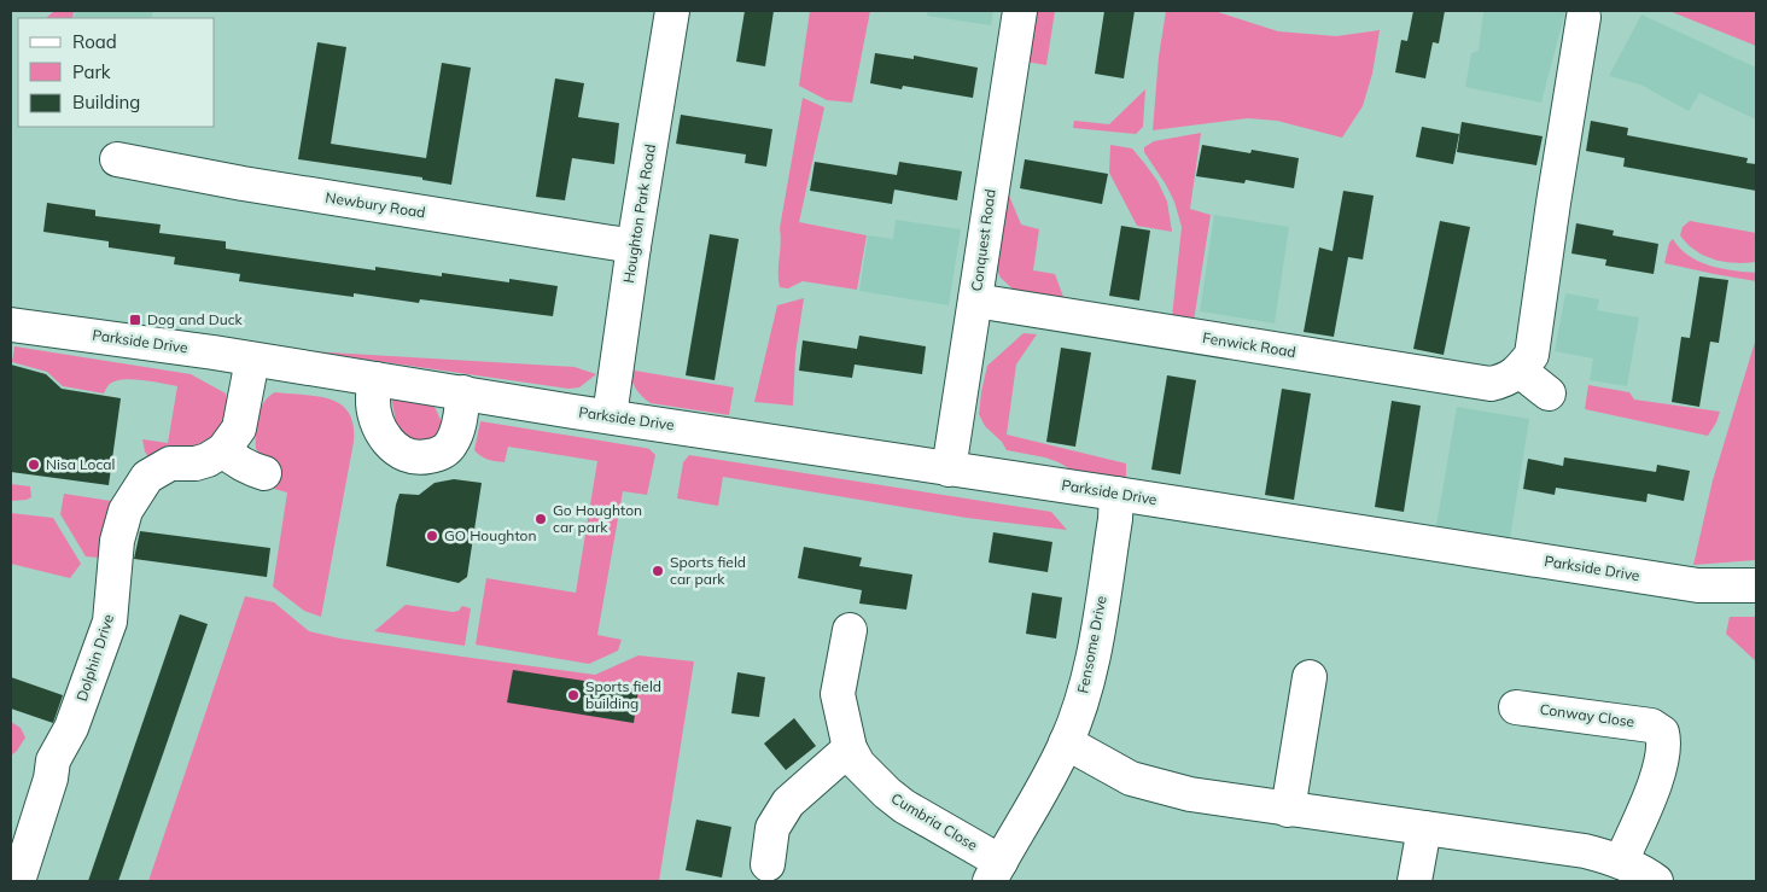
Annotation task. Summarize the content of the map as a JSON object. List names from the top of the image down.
{
  "streets": {
    "street": [
      "Newbury Road",
      "Houghton Park Road",
      "Conquest Road",
      "Parkside Drive",
      "Fenwick Road",
      "Fensome Drive",
      "Dolphin Drive",
      "Conway Close",
      "Cumbria Close"
    ]
  },
  "crossings": [
    ["Newbury Road", "Houghton Park Road"],
    ["Houghton Park Road", "Parkside Drive"],
    ["Conquest Road", "Parkside Drive"],
    ["Conquest Road", "Fenwick Road"],
    ["Parkside Drive", "Fensome Drive"],
    ["Fensome Drive", "Cumbria Close"]
  ],
  "places": {
    "transit": ["Dog and Duck"],
    "other": [
      "Nisa Local",
      "Go Houghton car park",
      "GO Houghton",
      "Sports field car park",
      "Sports field building"
    ]
  },
  "legend": ["Road", "Park", "Building"]
}
